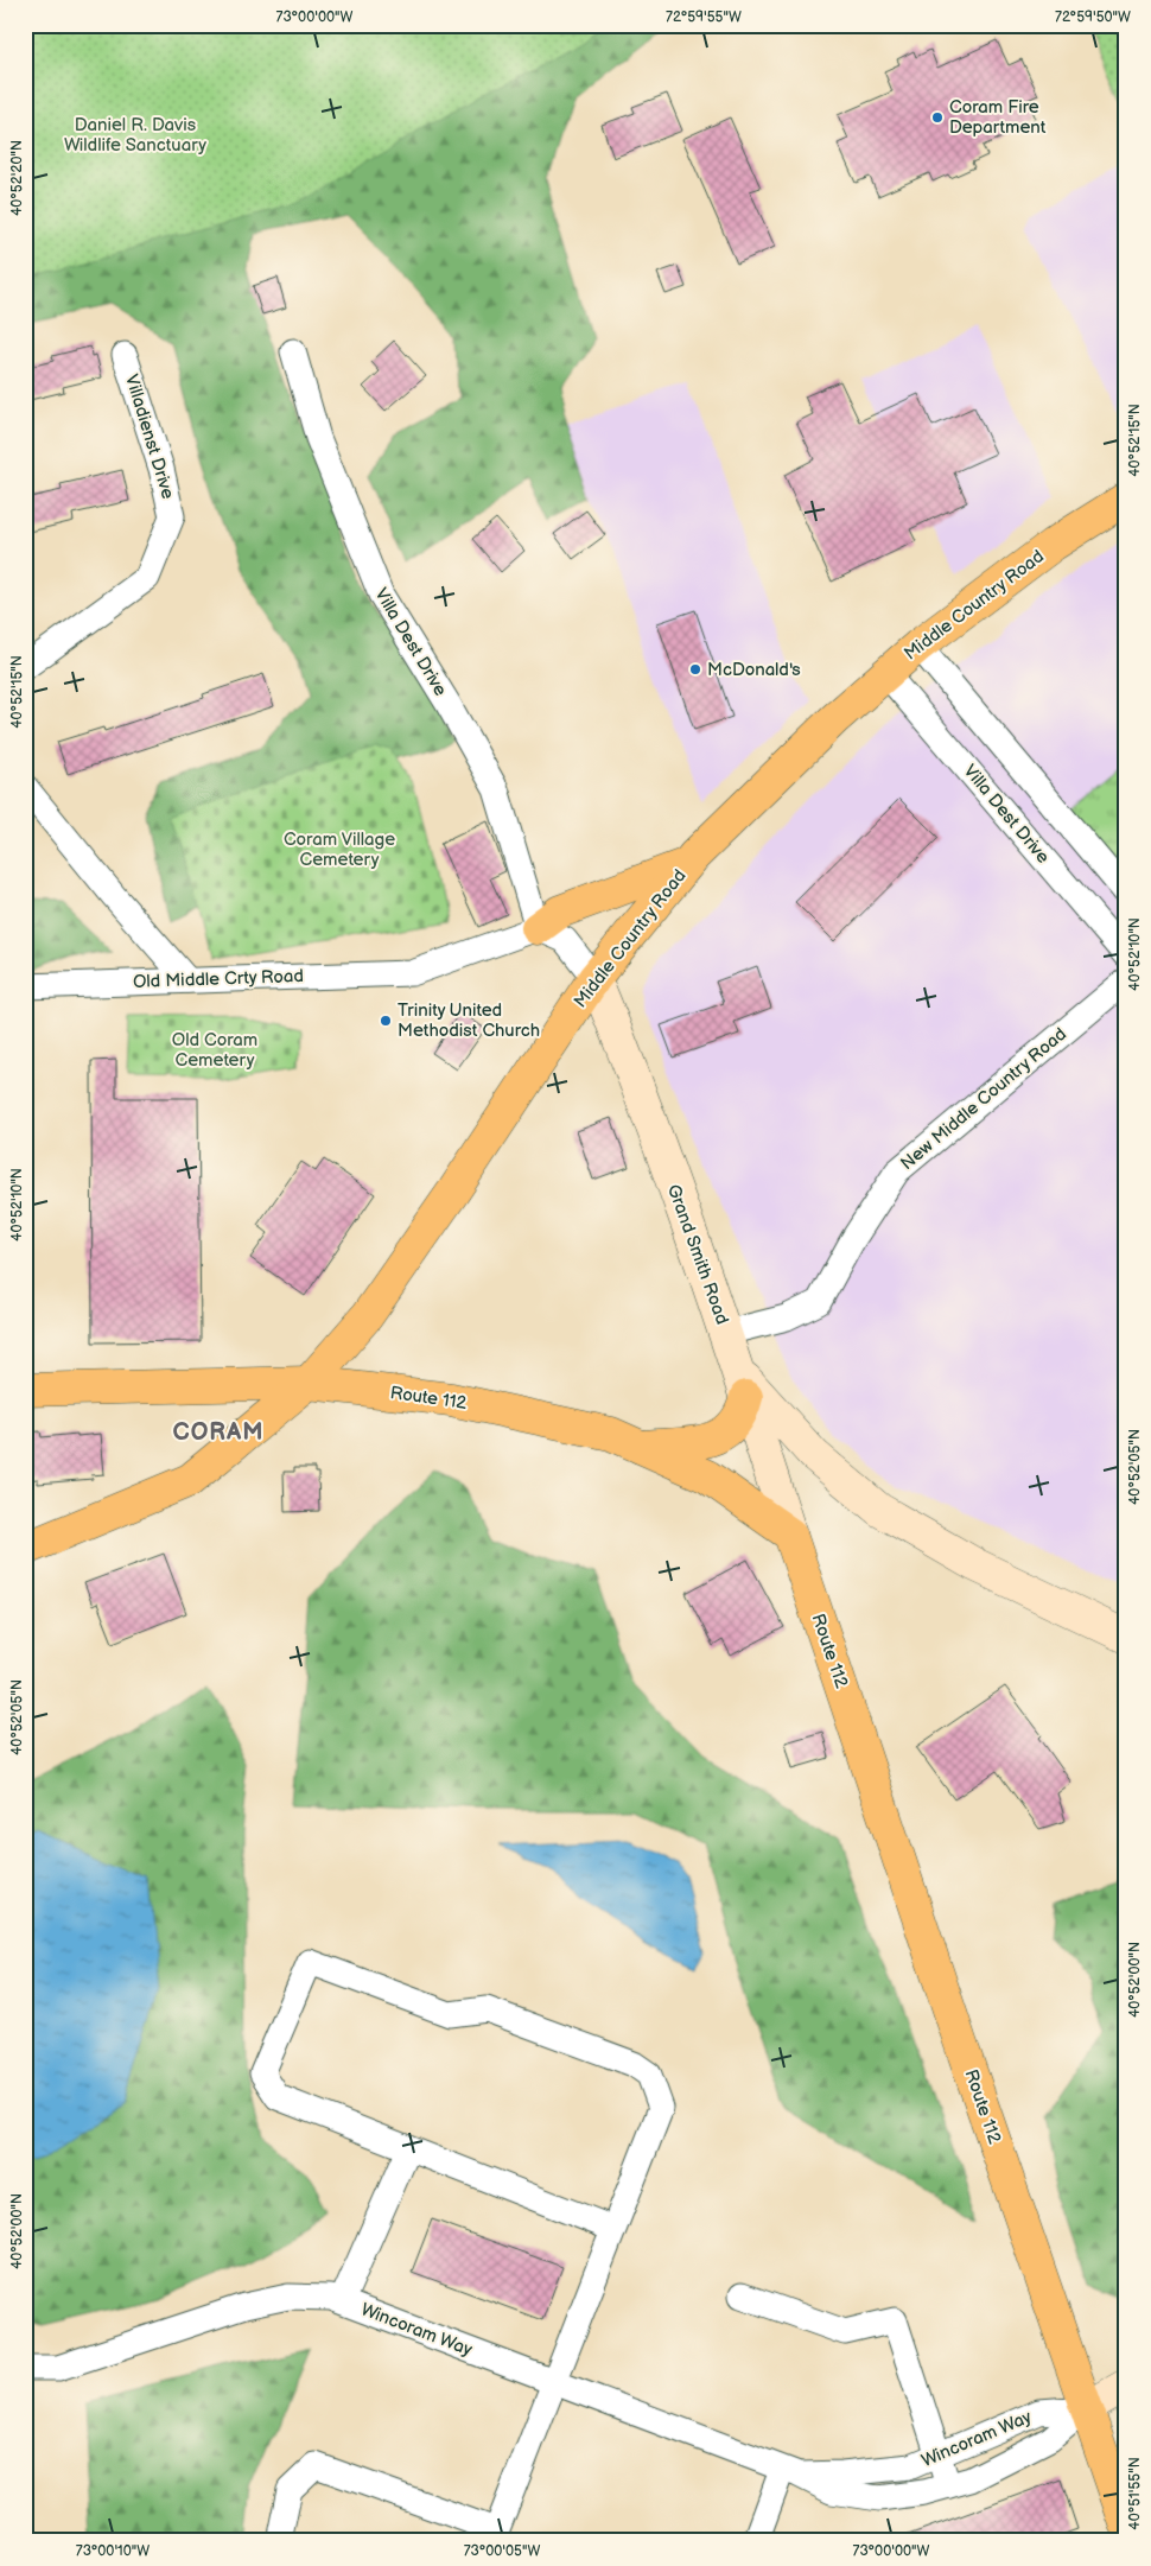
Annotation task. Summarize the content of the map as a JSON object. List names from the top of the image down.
{
  "streets": {
    "main road": ["Middle Country Road", "Grand Smith Road", "Route 112"],
    "street": [
      "Villadienst Drive",
      "Villa Dest Drive",
      "Old Middle Crty Road",
      "New Middle Country Road",
      "Wincoram Way"
    ]
  },
  "crossings": [
    ["Middle Country Road", "Villa Dest Drive"],
    ["Middle Country Road", "Grand Smith Road"],
    ["Middle Country Road", "Route 112"],
    ["Villa Dest Drive", "Old Middle Crty Road"],
    ["New Middle Country Road", "Grand Smith Road"],
    ["Grand Smith Road", "Route 112"],
    ["Route 112", "Wincoram Way"]
  ],
  "districts": ["CORAM"],
  "parks": ["Daniel R. Davis Wildlife Sanctuary", "Coram Village Cemetery", "Old Coram Cemetery"],
  "places": ["Coram Fire Department", "McDonald's", "Trinity United Methodist Church"],
  "coordinates": [
    "73°00'00\"W",
    "72°59'55\"W",
    "72°59'50\"W",
    "40°52'20\"N",
    "40°52'15\"N",
    "40°52'10\"N",
    "40°52'05\"N",
    "40°52'00\"N",
    "40°51'55\"N",
    "73°00'10\"W",
    "73°00'05\"W"
  ]
}
